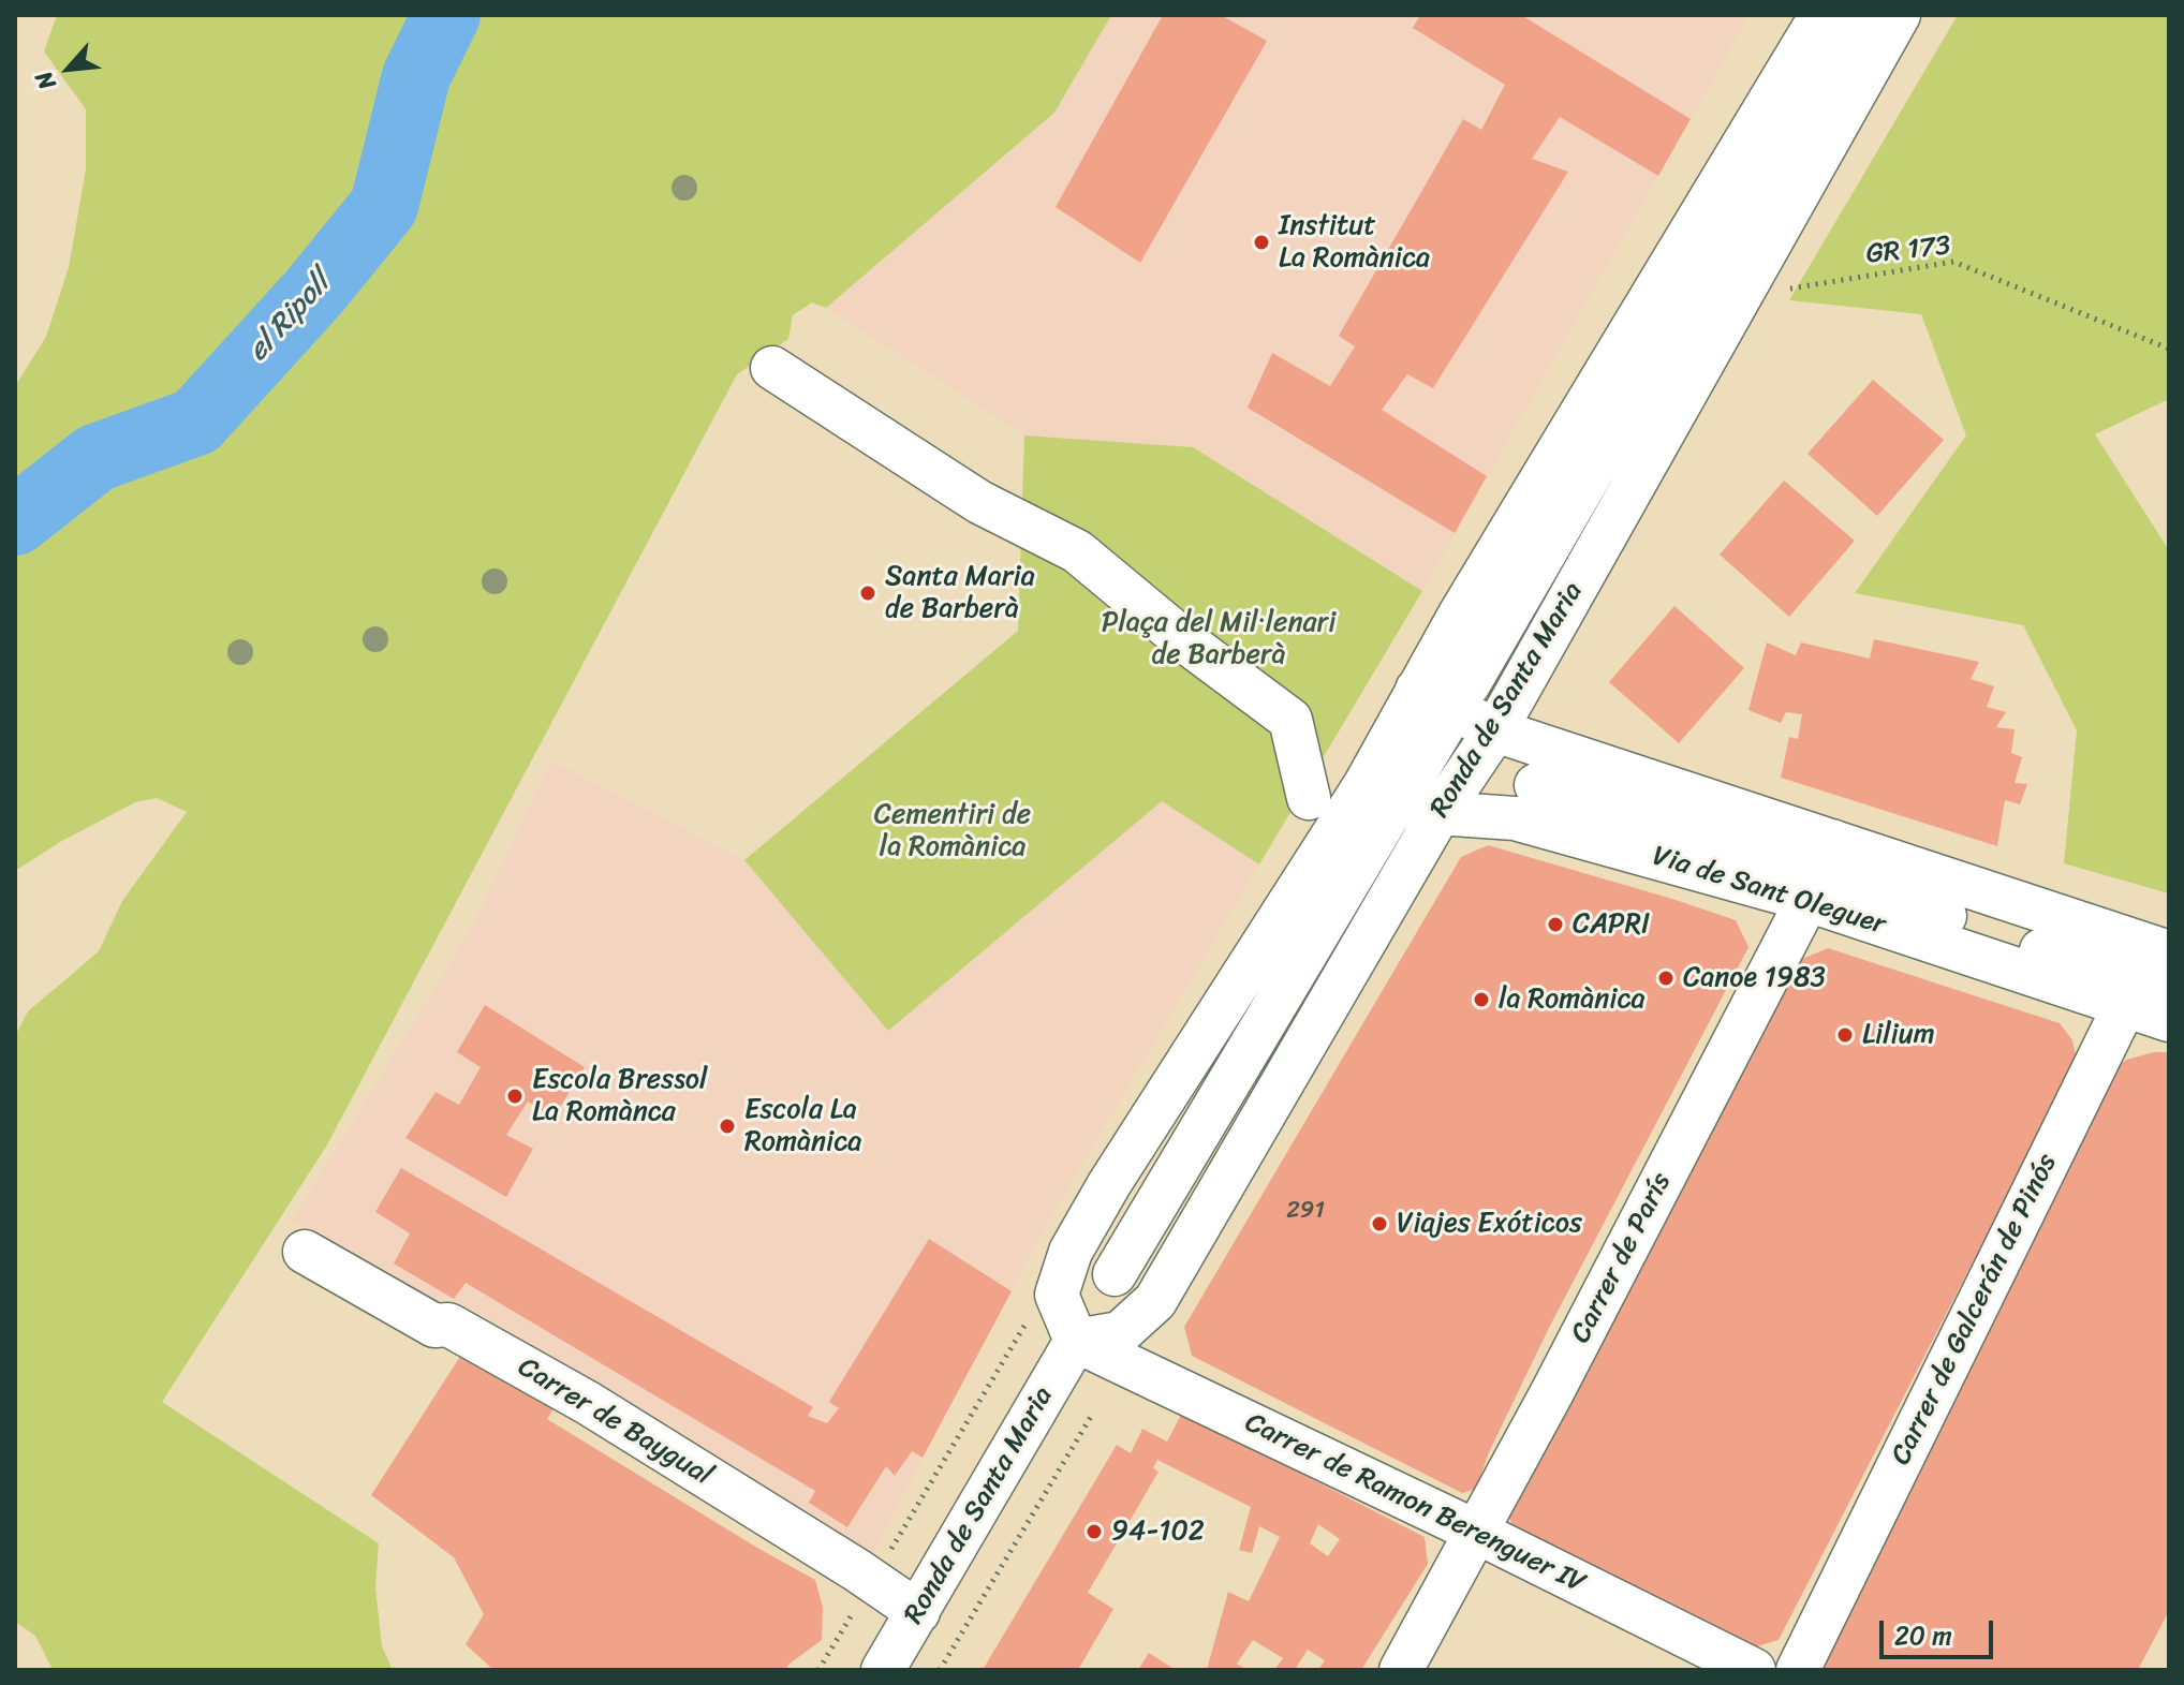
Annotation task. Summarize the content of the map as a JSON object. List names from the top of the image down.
{
  "streets": {
    "street": [
      "Ronda de Santa Maria",
      "Via de Sant Oleguer",
      "Carrer de París",
      "Carrer de Galcerán de Pinós",
      "Carrer de Baygual",
      "Carrer de Ramon Berenguer IV"
    ],
    "path": ["GR 173"]
  },
  "crossings": [
    ["GR 173", "Ronda de Santa Maria"],
    ["Ronda de Santa Maria", "Via de Sant Oleguer"],
    ["Ronda de Santa Maria", "Carrer de Baygual"],
    ["Ronda de Santa Maria", "Carrer de Ramon Berenguer IV"],
    ["Via de Sant Oleguer", "Carrer de París"],
    ["Via de Sant Oleguer", "Carrer de Galcerán de Pinós"],
    ["Carrer de París", "Carrer de Ramon Berenguer IV"]
  ],
  "water": ["el Ripoll"],
  "parks": ["Plaça del Mil·lenari de Barberà", "Cementiri de la Romànica"],
  "places": [
    "Institut La Romànica",
    "Santa Maria de Barberà",
    "CAPRI",
    "Canoe 1983",
    "la Romànica",
    "Lilium",
    "Escola Bressol La Romànca",
    "Escola La Romànica",
    "Viajes Exóticos",
    "94-102"
  ],
  "house_numbers": ["291"],
  "scale_bar": "20 m",
  "north": "bottom left"
}
